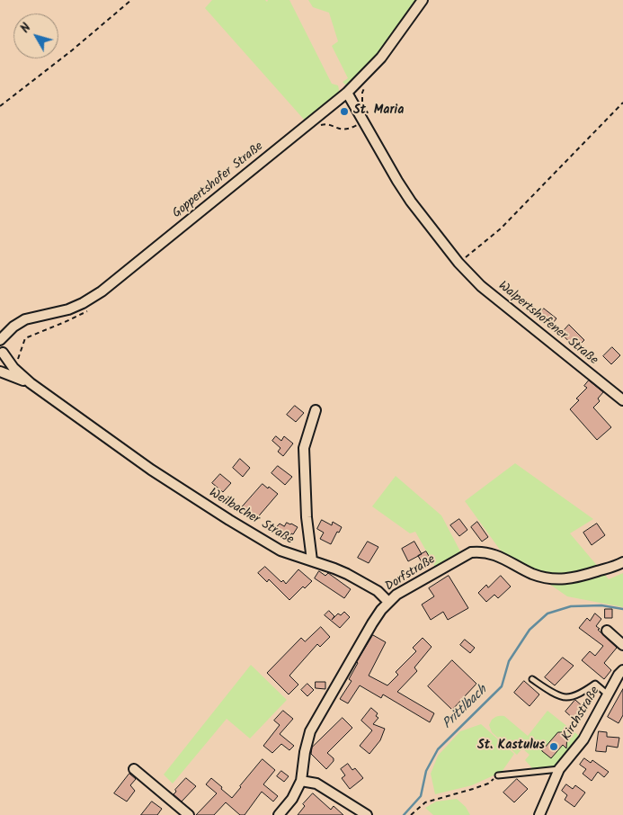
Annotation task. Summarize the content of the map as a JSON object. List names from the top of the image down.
{
  "streets": {
    "street": [
      "Goppertshofer Straße",
      "Walpertshofener Straße",
      "Weilbacher Straße",
      "Dorfstraße",
      "Kirchstraße"
    ]
  },
  "crossings": [
    ["Goppertshofer Straße", "Walpertshofener Straße"],
    ["Weilbacher Straße", "Dorfstraße"]
  ],
  "water": ["Prittlbach"],
  "places": ["St. Maria", "St. Kastulus"],
  "north": "top left"
}
